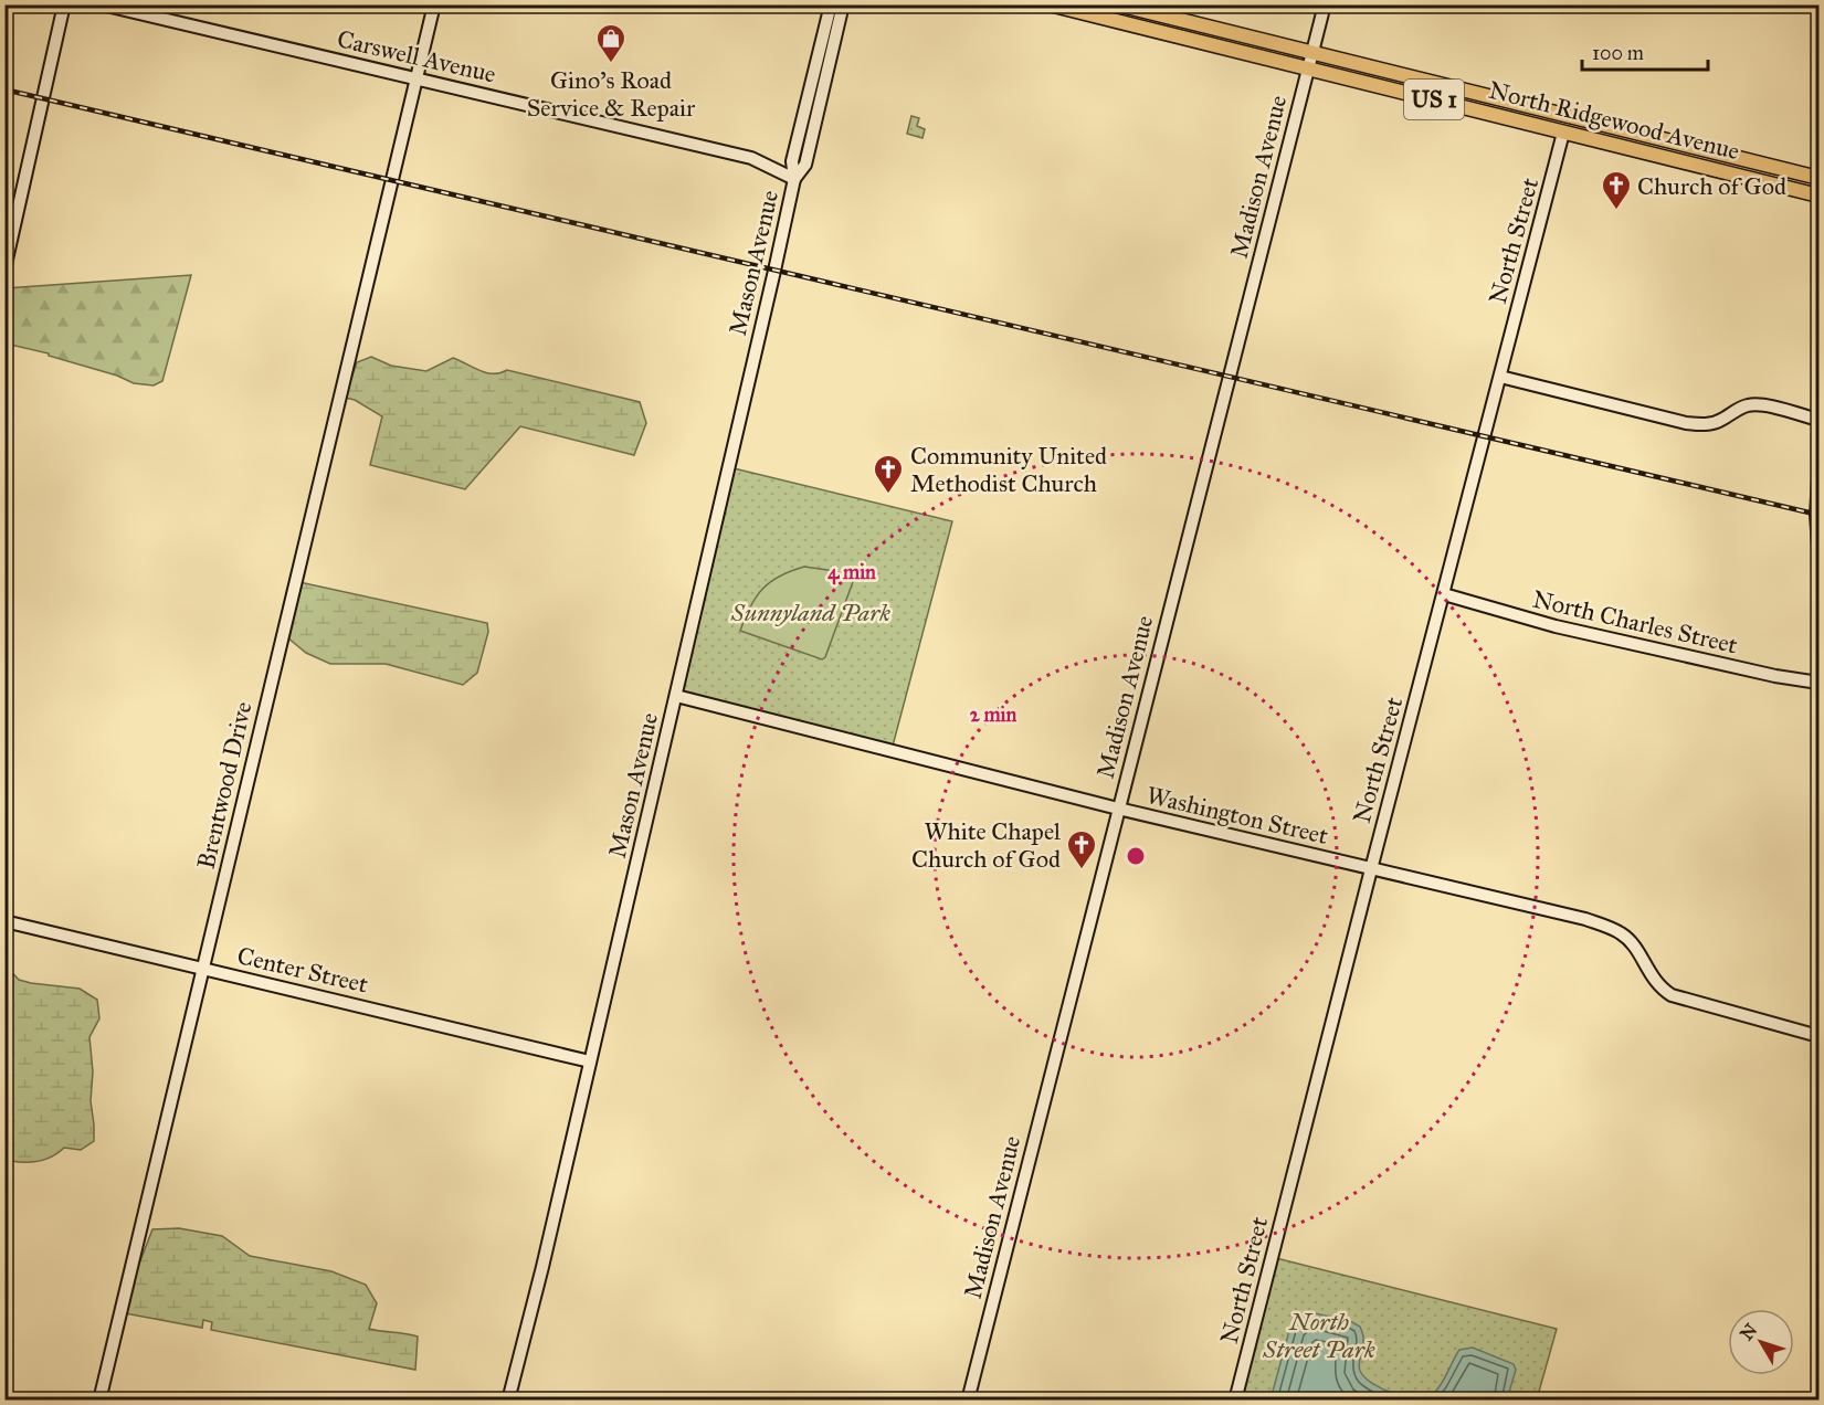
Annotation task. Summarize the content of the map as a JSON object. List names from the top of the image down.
{
  "streets": {
    "main road": ["US 1", "North Ridgewood Avenue"],
    "street": [
      "Carswell Avenue",
      "Madison Avenue",
      "North Street",
      "Mason Avenue",
      "North Charles Street",
      "Brentwood Drive",
      "Washington Street",
      "Center Street"
    ]
  },
  "crossings": [
    ["Carswell Avenue", "Mason Avenue"],
    ["Carswell Avenue", "Brentwood Drive"],
    ["North Ridgewood Avenue", "Madison Avenue"],
    ["North Ridgewood Avenue", "North Street"],
    ["Madison Avenue", "Washington Street"],
    ["North Street", "North Charles Street"],
    ["North Street", "Washington Street"],
    ["Mason Avenue", "Washington Street"],
    ["Mason Avenue", "Center Street"],
    ["Brentwood Drive", "Center Street"]
  ],
  "parks": ["Sunnyland Park", "North Street Park"],
  "places": {
    "shop": ["Gino’s Road Service & Repair"],
    "church": ["Church of God", "Community United Methodist Church", "White Chapel Church of God"]
  },
  "scale_bar": "100 m",
  "north": "top left",
  "rings": ["4 min", "2 min"]
}
